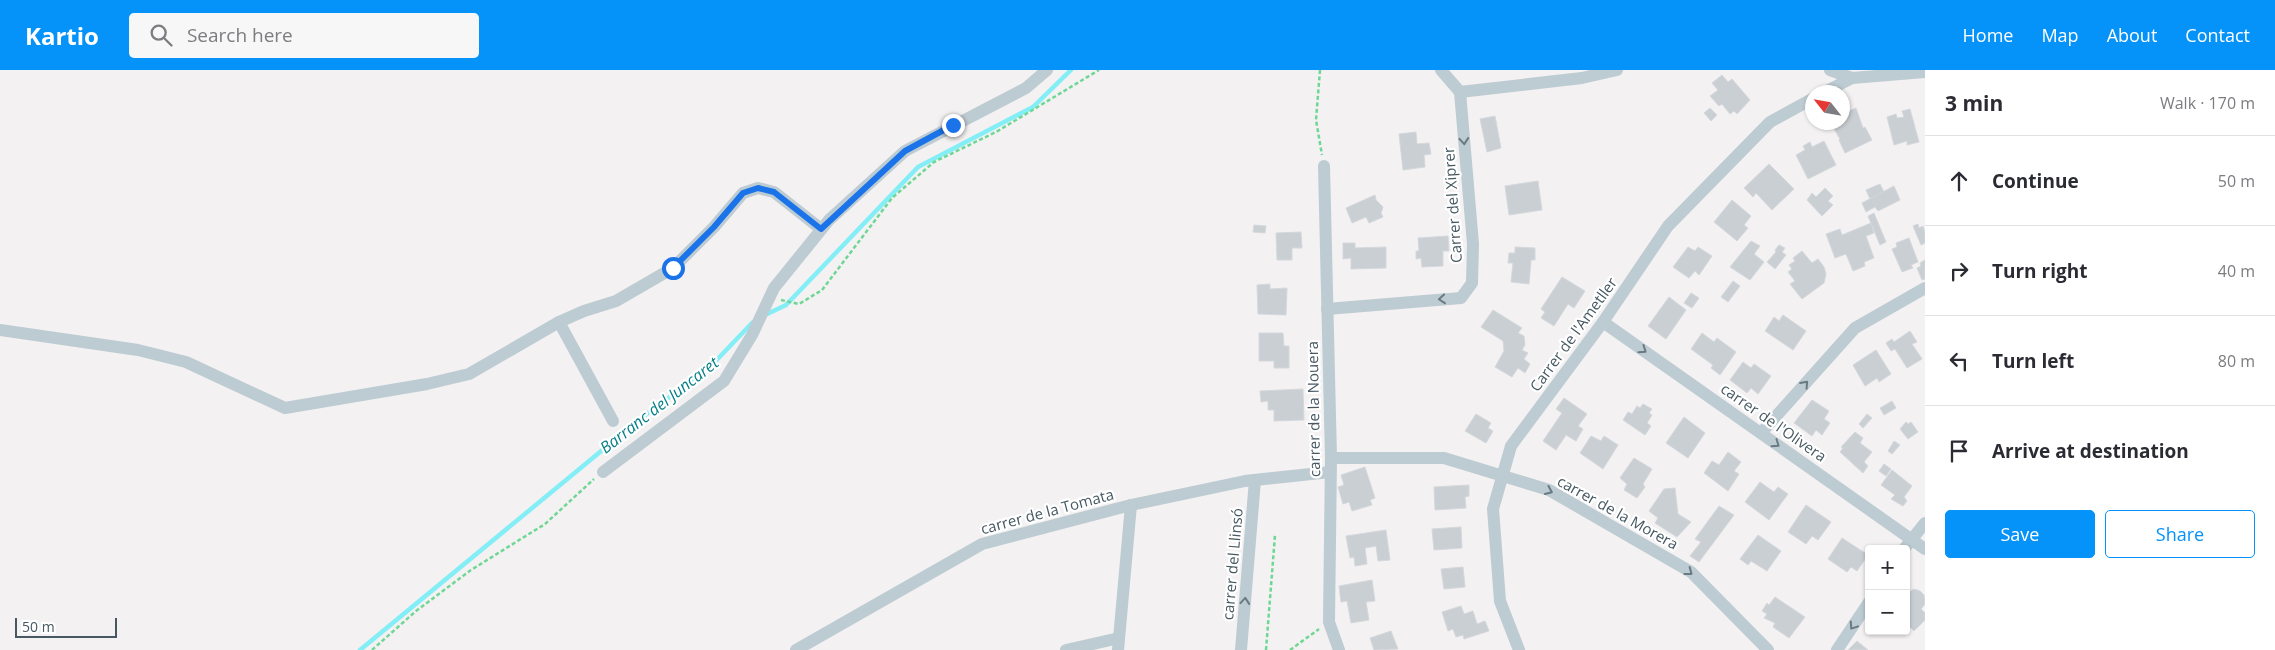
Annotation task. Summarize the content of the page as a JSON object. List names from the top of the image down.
{
  "streets": {
    "street": [
      "Carrer del Xiprer",
      "Carrer de l'Ametller",
      "carrer de la Nouera",
      "carrer de l'Olivera",
      "carrer de la Tomata",
      "carrer de la Morera",
      "carrer del Llinsó"
    ]
  },
  "crossings": [
    ["Carrer del Xiprer", "carrer de la Nouera"],
    ["Carrer de l'Ametller", "carrer de l'Olivera"],
    ["Carrer de l'Ametller", "carrer de la Morera"],
    ["carrer de la Nouera", "carrer de la Tomata"],
    ["carrer de la Nouera", "carrer de la Morera"],
    ["carrer de la Tomata", "carrer del Llinsó"]
  ],
  "one_way": ["carrer de l'Olivera", "carrer de la Morera", "carrer del Llinsó"],
  "water": ["Barranc del Juncaret"],
  "scale_bar": "50 m",
  "north": "top left",
  "page": {
    "header": "Kartio",
    "search": "Search here",
    "nav": [
      "Home",
      "Map",
      "About",
      "Contact"
    ],
    "heading": ["3 min", "Walk · 170 m"],
    "list": [
      ["Continue", "50 m"],
      ["Turn right", "40 m"],
      ["Turn left", "80 m"],
      "Arrive at destination"
    ],
    "buttons": ["Save", "Share"],
    "map_buttons": ["+", "−"],
    "scale": "50 m"
  }
}
